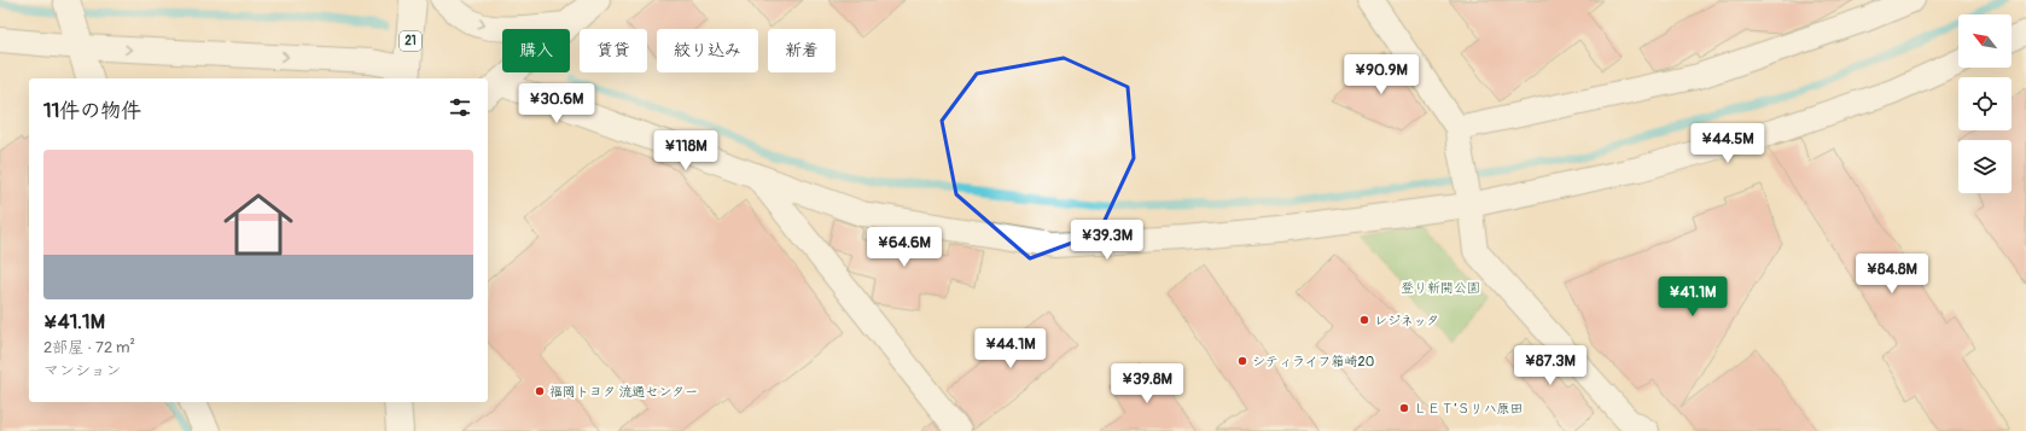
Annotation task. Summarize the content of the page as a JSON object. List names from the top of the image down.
{
  "streets": {
    "main road": ["21"]
  },
  "parks": ["登り新開公園"],
  "places": [
    "レジネッタ",
    "シティライフ箱崎20",
    "福岡トヨタ 流通センター",
    "ＬＥＴ’Ｓリハ原田"
  ],
  "north": "top left",
  "page": {
    "chip": [
      "購入",
      "賃貸",
      "絞り込み",
      "新着"
    ],
    "price": [
      "¥90.9M",
      "¥30.6M",
      "¥44.5M",
      "¥118M",
      "¥39.3M",
      "¥64.6M",
      "¥84.8M",
      "¥41.1M",
      "¥44.1M",
      "¥87.3M",
      "¥39.8M"
    ],
    "heading": "11件の物件",
    "list": [
      {
        "name": "¥41.1M",
        "note": "2部屋 · 72 m² · マンション"
      }
    ]
  }
}
